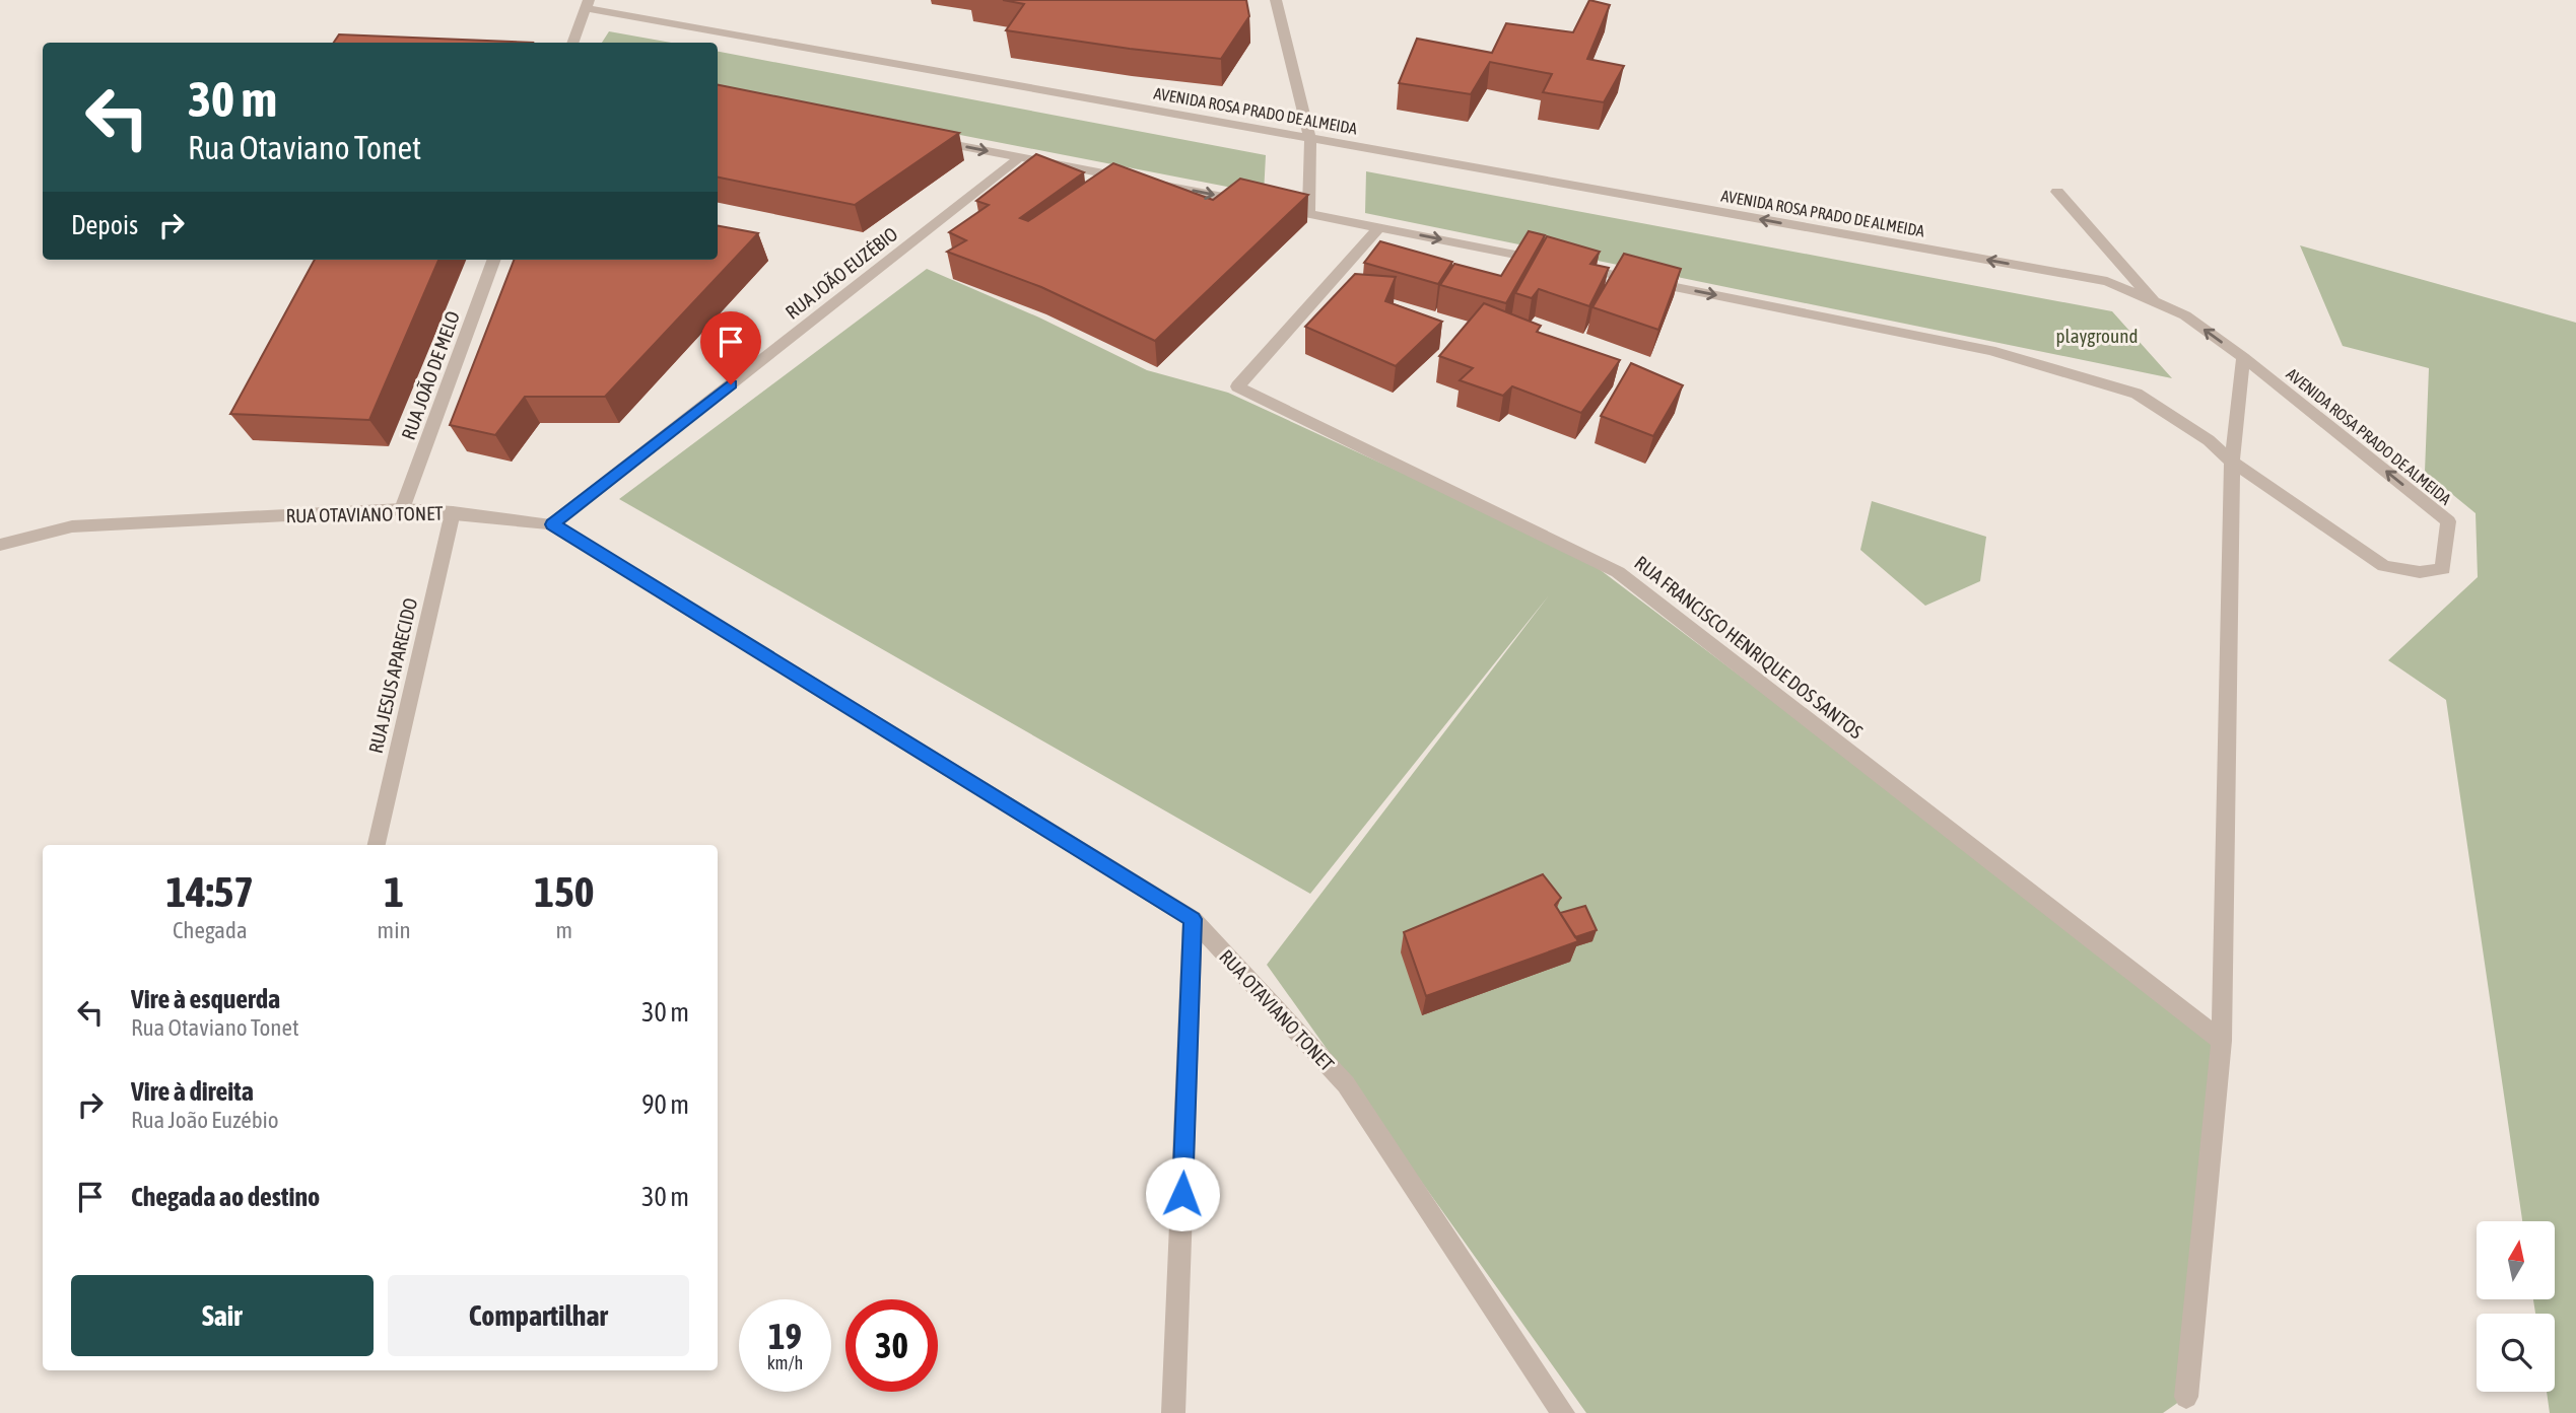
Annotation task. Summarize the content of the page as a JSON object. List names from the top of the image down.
{
  "streets": {
    "street": [
      "AVENIDA ROSA PRADO DE ALMEIDA",
      "RUA JOÃO EUZÉBIO",
      "RUA JOÃO DE MELO",
      "RUA OTAVIANO TONET",
      "RUA FRANCISCO HENRIQUE DOS SANTOS",
      "RUA JESUS APARECIDO"
    ]
  },
  "crossings": [
    ["RUA JOÃO EUZÉBIO", "RUA OTAVIANO TONET"],
    ["RUA JOÃO DE MELO", "RUA OTAVIANO TONET"],
    ["RUA OTAVIANO TONET", "RUA JESUS APARECIDO"]
  ],
  "parks": ["playground"],
  "north": "top",
  "page": {
    "turn": ["30 m", "Rua Otaviano Tonet"],
    "then": "Depois",
    "eta": [
      "14:57",
      "Chegada",
      "1",
      "min",
      "150",
      "m"
    ],
    "list": [
      {
        "name": "Vire à esquerda",
        "note": "Rua Otaviano Tonet",
        "value": "30 m"
      },
      {
        "name": "Vire à direita",
        "note": "Rua João Euzébio",
        "value": "90 m"
      },
      {
        "name": "Chegada ao destino",
        "value": "30 m"
      }
    ],
    "buttons": ["Sair", "Compartilhar"],
    "speed": "19 km/h",
    "limit": "30"
  }
}
